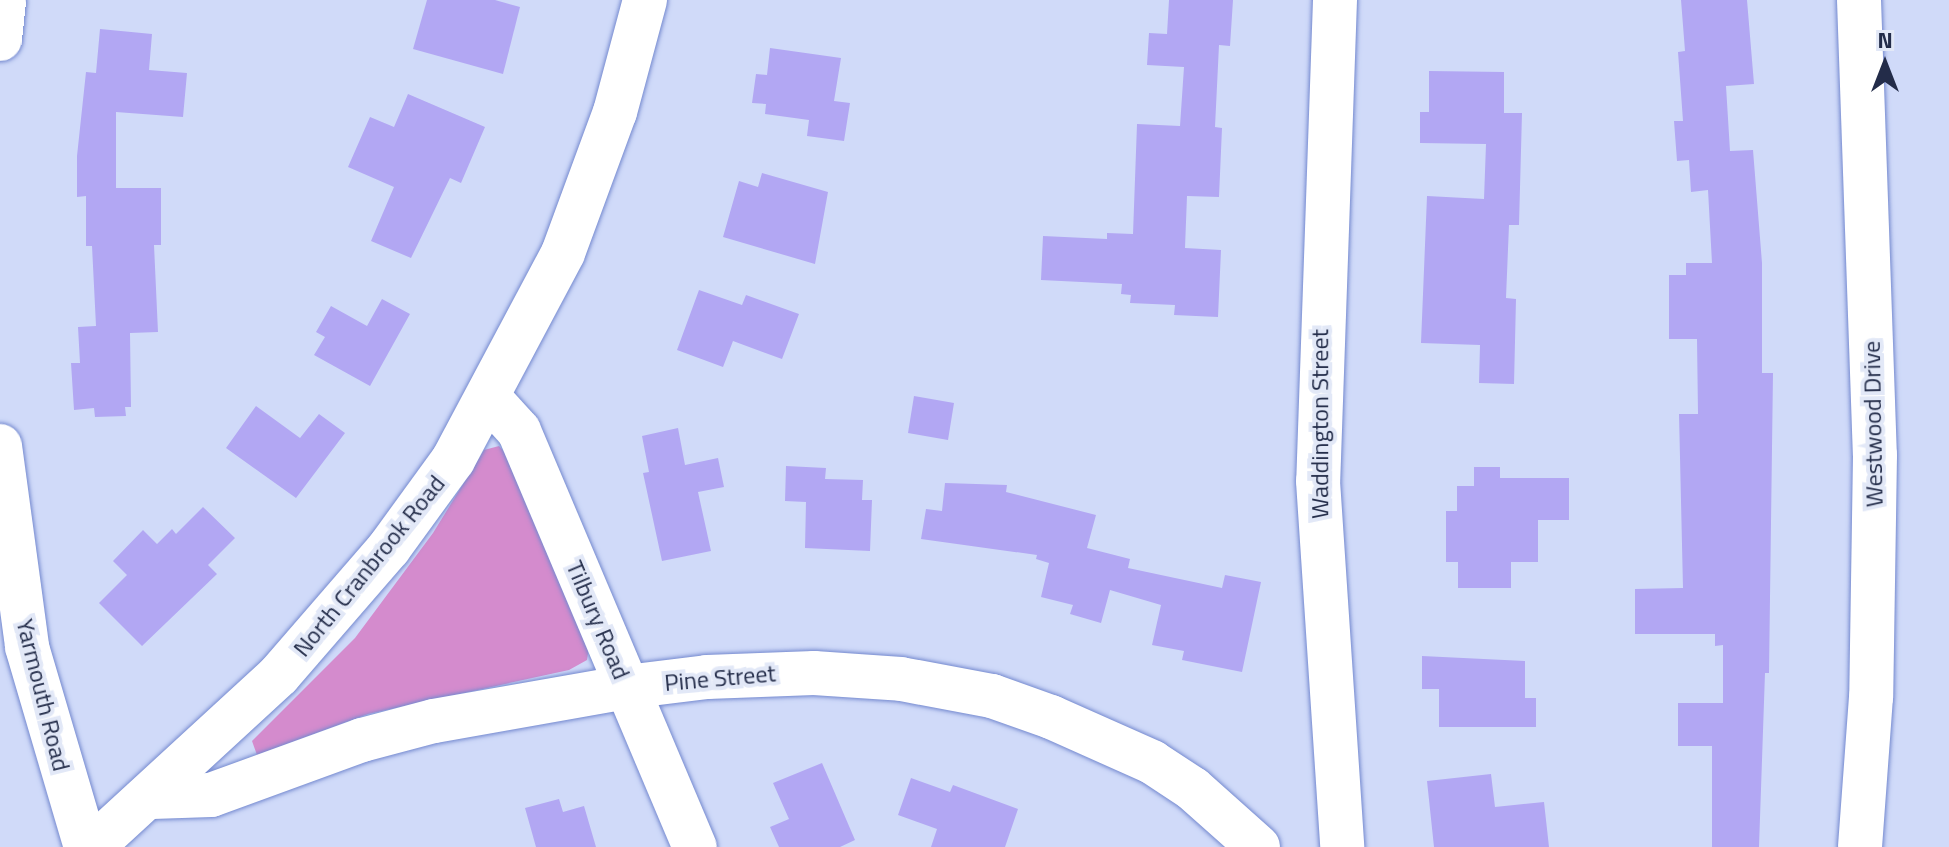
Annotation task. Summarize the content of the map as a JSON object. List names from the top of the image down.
{
  "streets": {
    "street": [
      "Waddington Street",
      "Westwood Drive",
      "North Cranbrook Road",
      "Tilbury Road",
      "Pine Street",
      "Yarmouth Road"
    ]
  },
  "crossings": [
    ["North Cranbrook Road", "Tilbury Road"],
    ["North Cranbrook Road", "Pine Street"],
    ["Tilbury Road", "Pine Street"]
  ],
  "north": "top"
}
